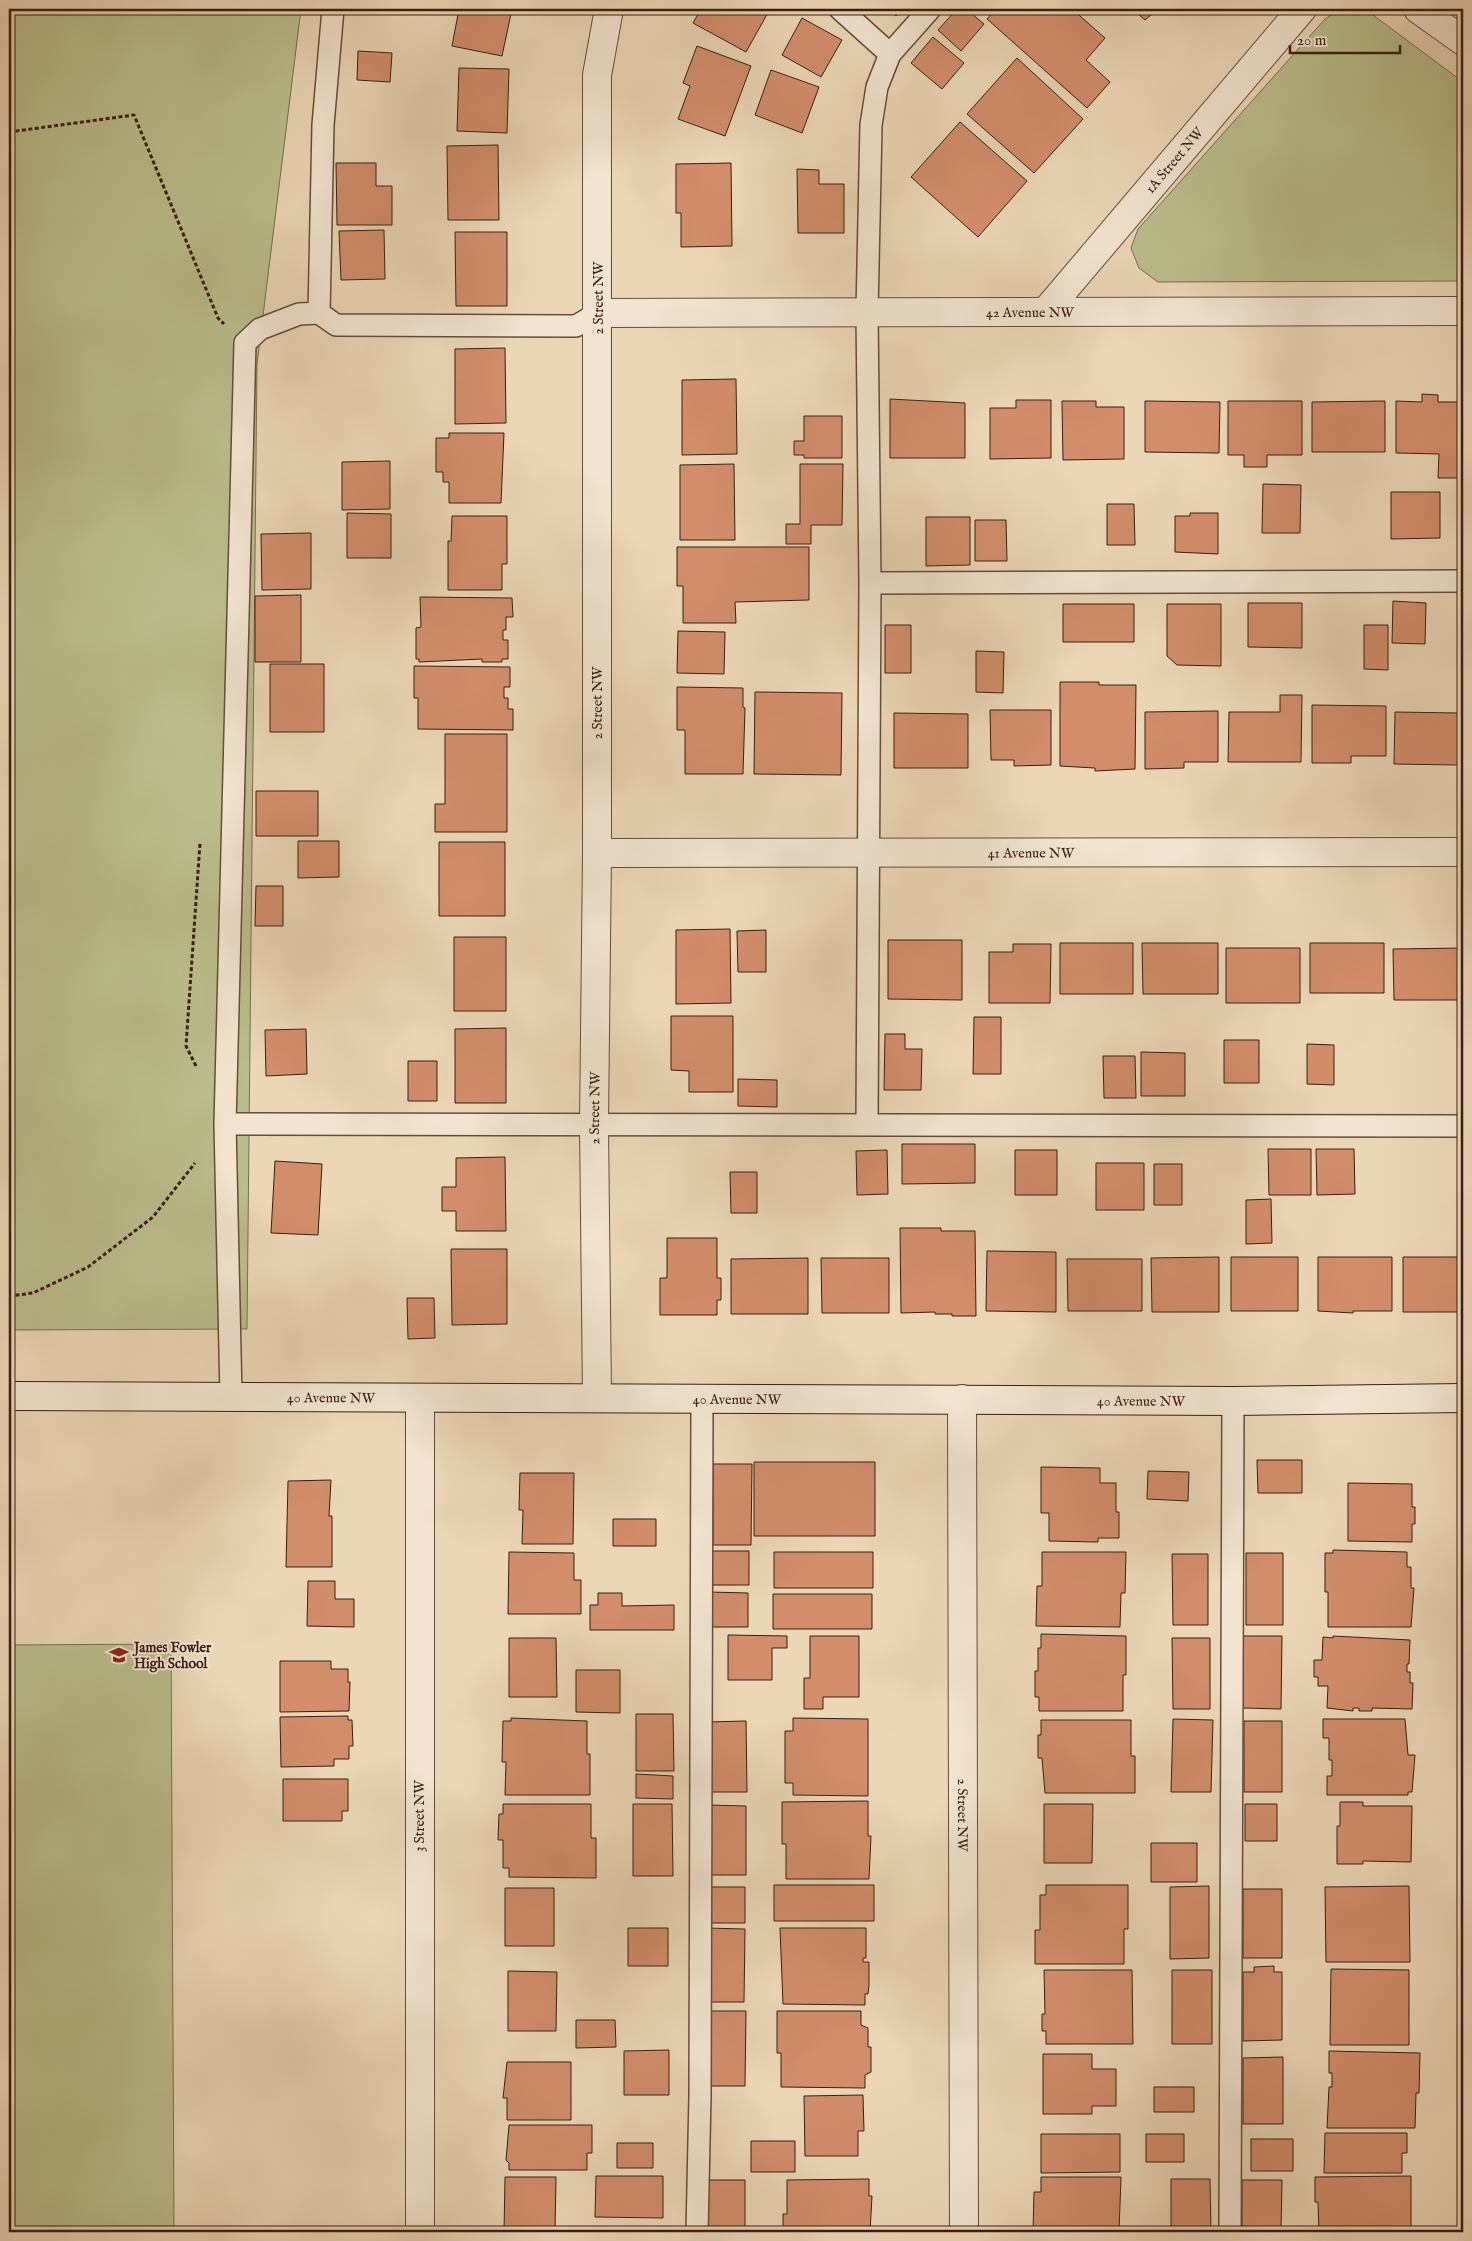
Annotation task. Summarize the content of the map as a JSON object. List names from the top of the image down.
{
  "streets": {
    "street": [
      "1A Street NW",
      "2 Street NW",
      "42 Avenue NW",
      "41 Avenue NW",
      "40 Avenue NW",
      "3 Street NW"
    ]
  },
  "crossings": [
    ["1A Street NW", "42 Avenue NW"],
    ["2 Street NW", "42 Avenue NW"],
    ["2 Street NW", "41 Avenue NW"],
    ["2 Street NW", "40 Avenue NW"],
    ["40 Avenue NW", "3 Street NW"]
  ],
  "places": {
    "school or university": ["James Fowler High School"]
  },
  "scale_bar": "20 m"
}
